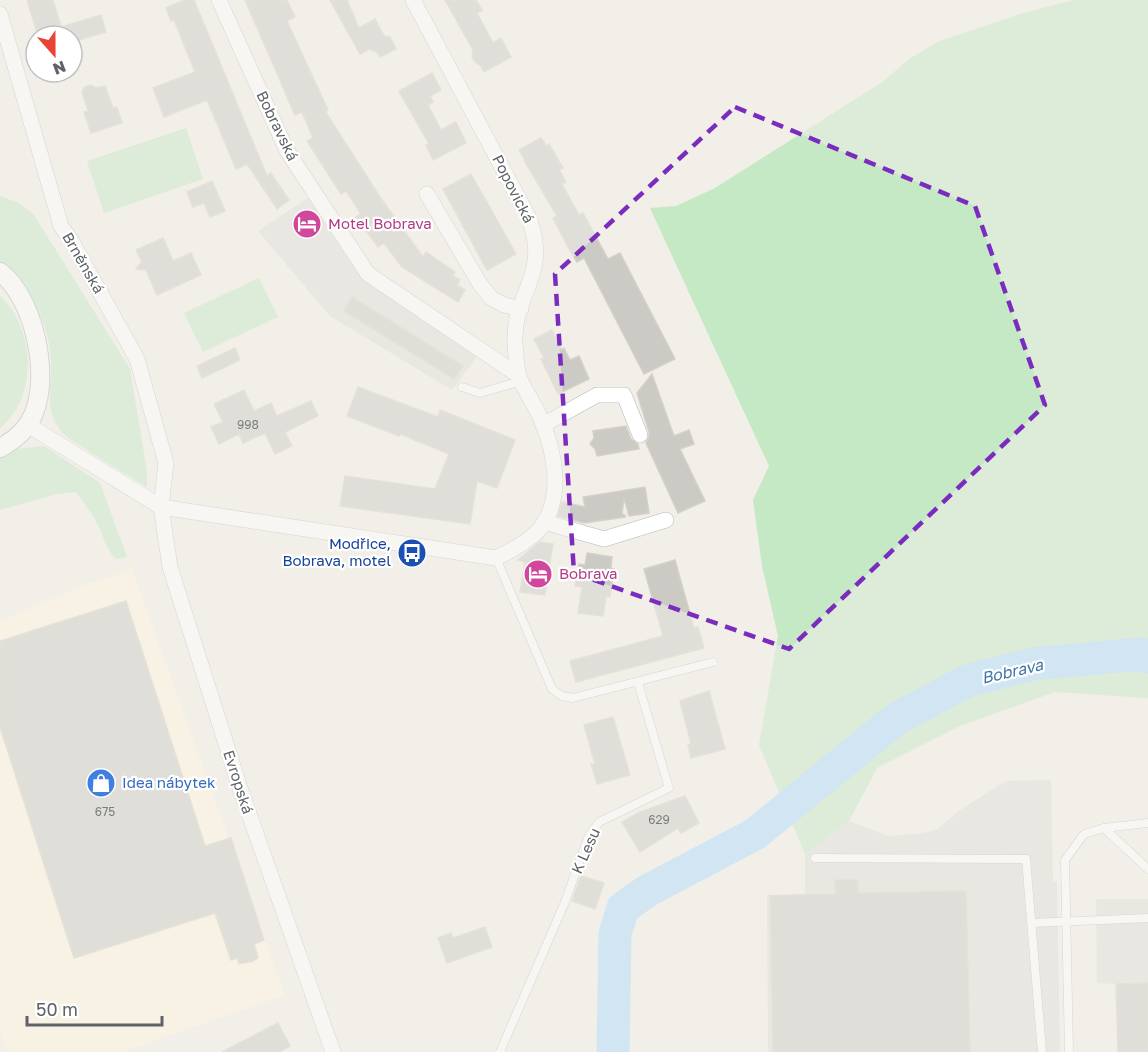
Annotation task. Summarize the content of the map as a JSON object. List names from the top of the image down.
{
  "streets": {
    "street": [
      "Bobravská",
      "Popovická",
      "Brněnská",
      "Evropská"
    ],
    "lane": ["K Lesu"]
  },
  "crossings": [
    ["Bobravská", "Popovická"],
    ["Brněnská", "Evropská"]
  ],
  "water": ["Bobrava"],
  "places": {
    "hotel": ["Motel Bobrava", "Bobrava"],
    "bus stop": ["Modřice, Bobrava, motel"],
    "shop": ["Idea nábytek"]
  },
  "house_numbers": ["998", "675", "629"],
  "scale_bar": "50 m",
  "north": "bottom"
}
